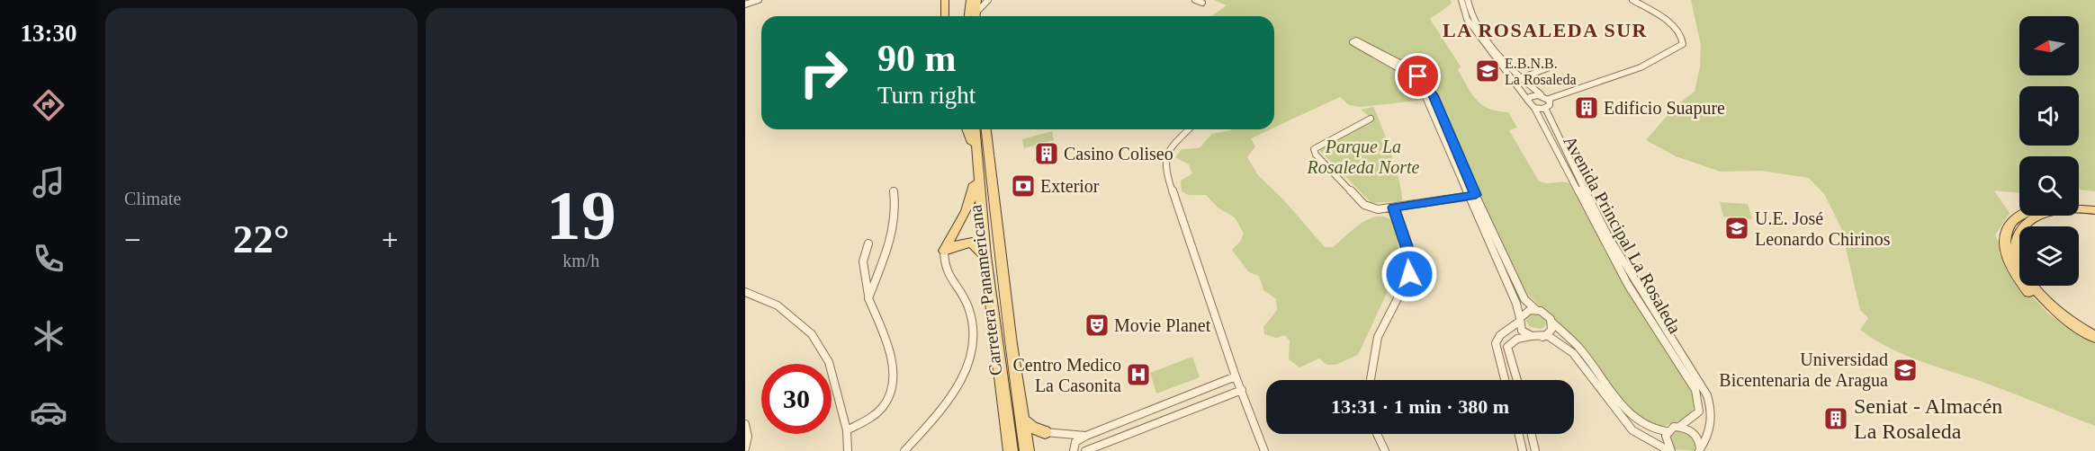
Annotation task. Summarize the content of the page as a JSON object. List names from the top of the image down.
{
  "streets": {
    "main road": ["Carretera Panamericana"],
    "street": ["Avenida Principal La Rosaleda"]
  },
  "districts": ["LA ROSALEDA SUR"],
  "parks": ["Parque La Rosaleda Norte"],
  "places": {
    "school or university": ["E.B.N.B. La Rosaleda", "U.E. José Leonardo Chirinos", "Universidad Bicentenaria de Aragua"],
    "building": ["Edificio Suapure", "Casino Coliseo", "Seniat - Almacén La Rosaleda"],
    "bank": ["Exterior"],
    "theatre": ["Movie Planet"],
    "hospital": ["Centro Medico La Casonita"]
  },
  "north": "left",
  "page": {
    "tabs": "13:30",
    "tile": [
      "Climate",
      ["19", "km/h"]
    ],
    "turn": ["90 m", "Turn right"],
    "heat": ["−", "22°", "+"],
    "limit": "30",
    "trip": "13:31 · 1 min · 380 m"
  }
}
